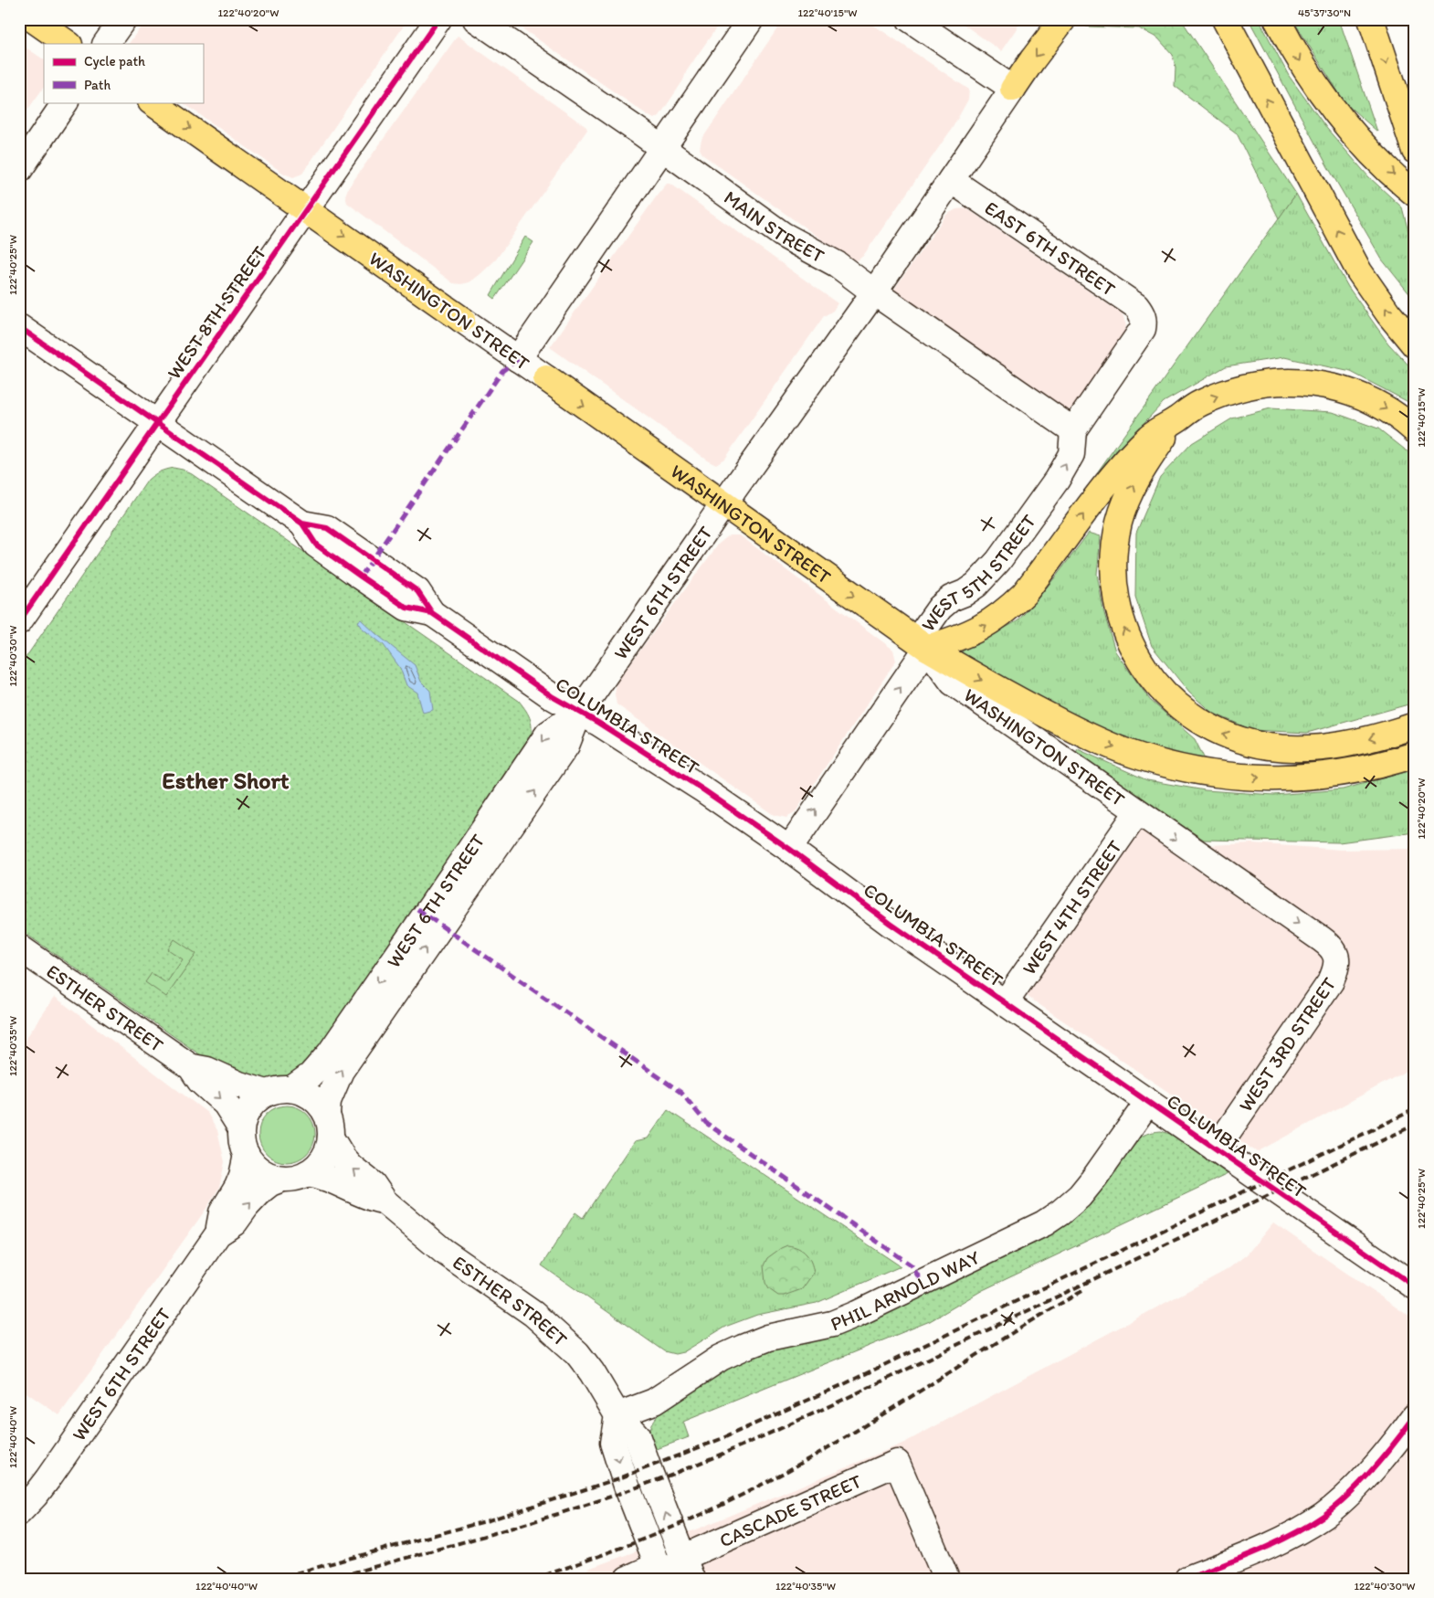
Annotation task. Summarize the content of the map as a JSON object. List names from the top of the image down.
{
  "streets": {
    "main road": ["WASHINGTON STREET"],
    "street": [
      "MAIN STREET",
      "EAST 6TH STREET",
      "WEST 8TH STREET",
      "WEST 5TH STREET",
      "WEST 6TH STREET",
      "COLUMBIA STREET",
      "WEST 4TH STREET",
      "ESTHER STREET",
      "WEST 3RD STREET",
      "PHIL ARNOLD WAY",
      "CASCADE STREET"
    ]
  },
  "crossings": [
    ["MAIN STREET", "EAST 6TH STREET"],
    ["MAIN STREET", "WEST 5TH STREET"],
    ["MAIN STREET", "WEST 6TH STREET"],
    ["EAST 6TH STREET", "WEST 5TH STREET"],
    ["WASHINGTON STREET", "WEST 8TH STREET"],
    ["WASHINGTON STREET", "WEST 5TH STREET"],
    ["WASHINGTON STREET", "WEST 6TH STREET"],
    ["WASHINGTON STREET", "WEST 4TH STREET"],
    ["WASHINGTON STREET", "WEST 3RD STREET"],
    ["WEST 8TH STREET", "COLUMBIA STREET"],
    ["WEST 5TH STREET", "COLUMBIA STREET"],
    ["WEST 6TH STREET", "COLUMBIA STREET"],
    ["WEST 6TH STREET", "ESTHER STREET"],
    ["COLUMBIA STREET", "WEST 4TH STREET"],
    ["COLUMBIA STREET", "WEST 3RD STREET"],
    ["COLUMBIA STREET", "PHIL ARNOLD WAY"],
    ["ESTHER STREET", "PHIL ARNOLD WAY"]
  ],
  "one_way": ["WASHINGTON STREET", "WEST 5TH STREET"],
  "districts": ["Esther Short"],
  "legend": ["Cycle path", "Path"],
  "coordinates": [
    "122°40'20\"W",
    "122°40'15\"W",
    "45°37'30\"N",
    "122°40'25\"W",
    "122°40'30\"W",
    "122°40'35\"W",
    "122°40'40\"W"
  ]
}
